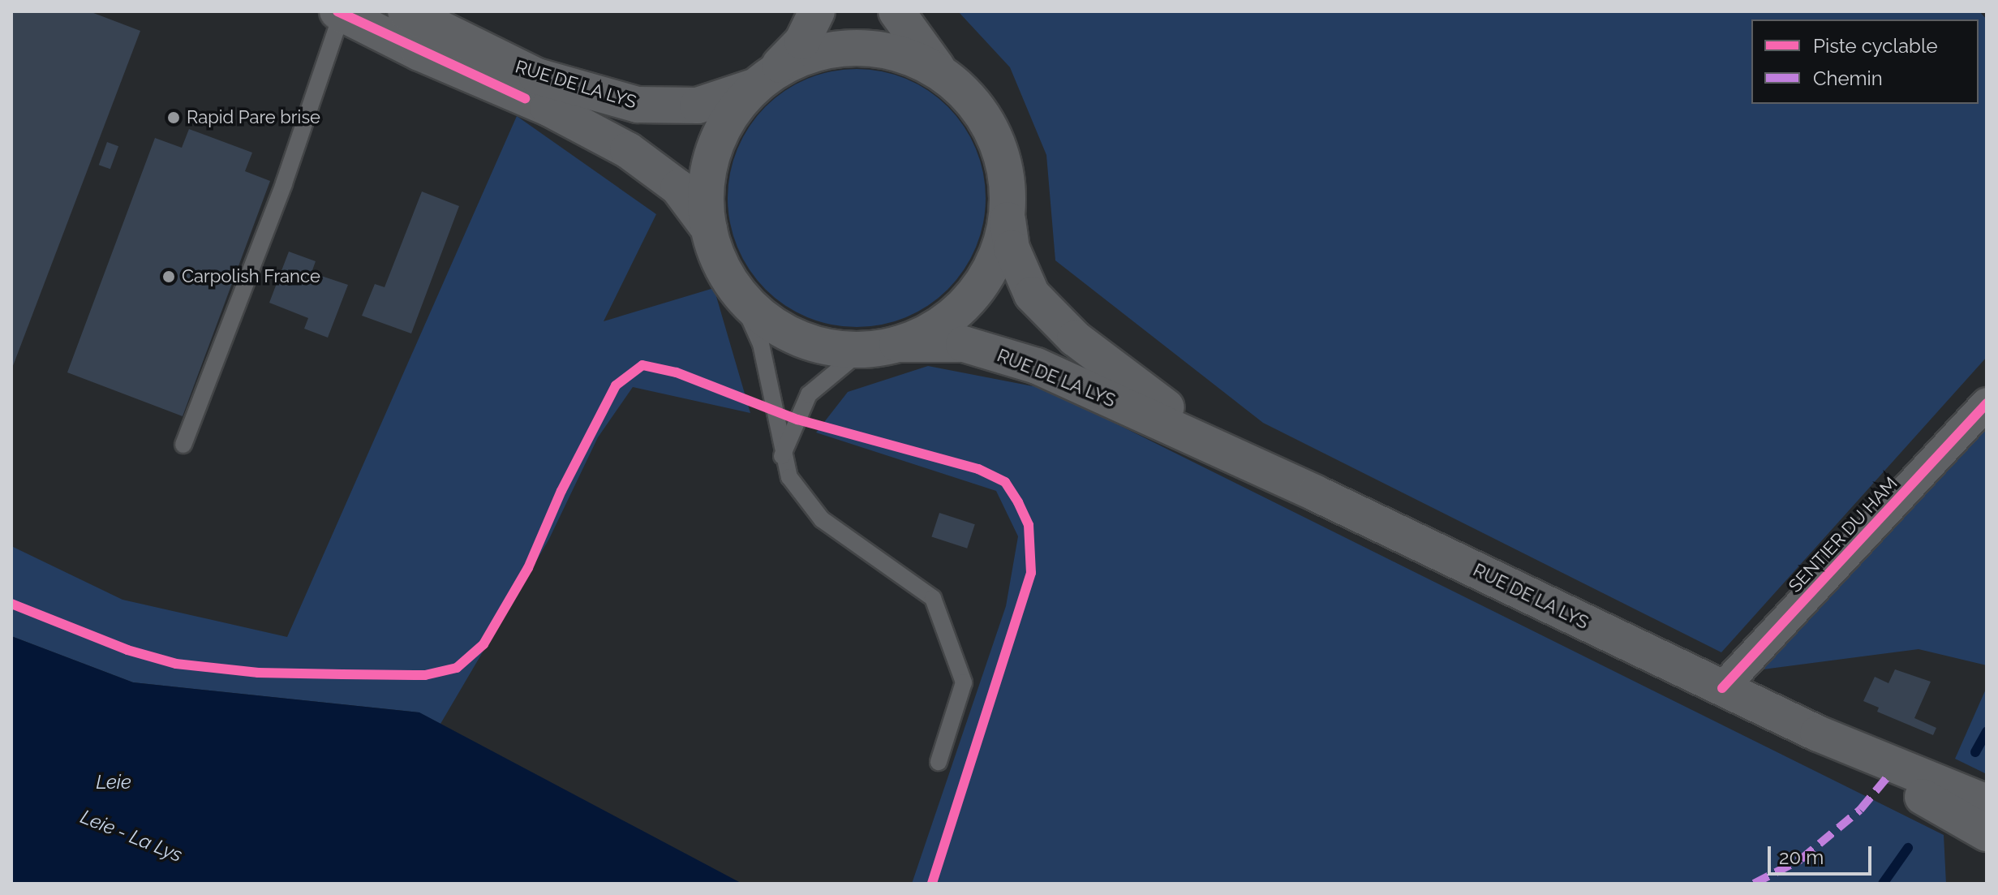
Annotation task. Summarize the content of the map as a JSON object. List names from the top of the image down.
{
  "streets": {
    "main road": ["RUE DE LA LYS"],
    "street": ["SENTIER DU HAM"]
  },
  "crossings": [
    ["RUE DE LA LYS", "SENTIER DU HAM"]
  ],
  "water": ["Leie", "Leie - La Lys"],
  "places": ["Rapid Pare brise", "Carpolish France"],
  "legend": ["Piste cyclable", "Chemin"],
  "scale_bar": "20 m"
}
